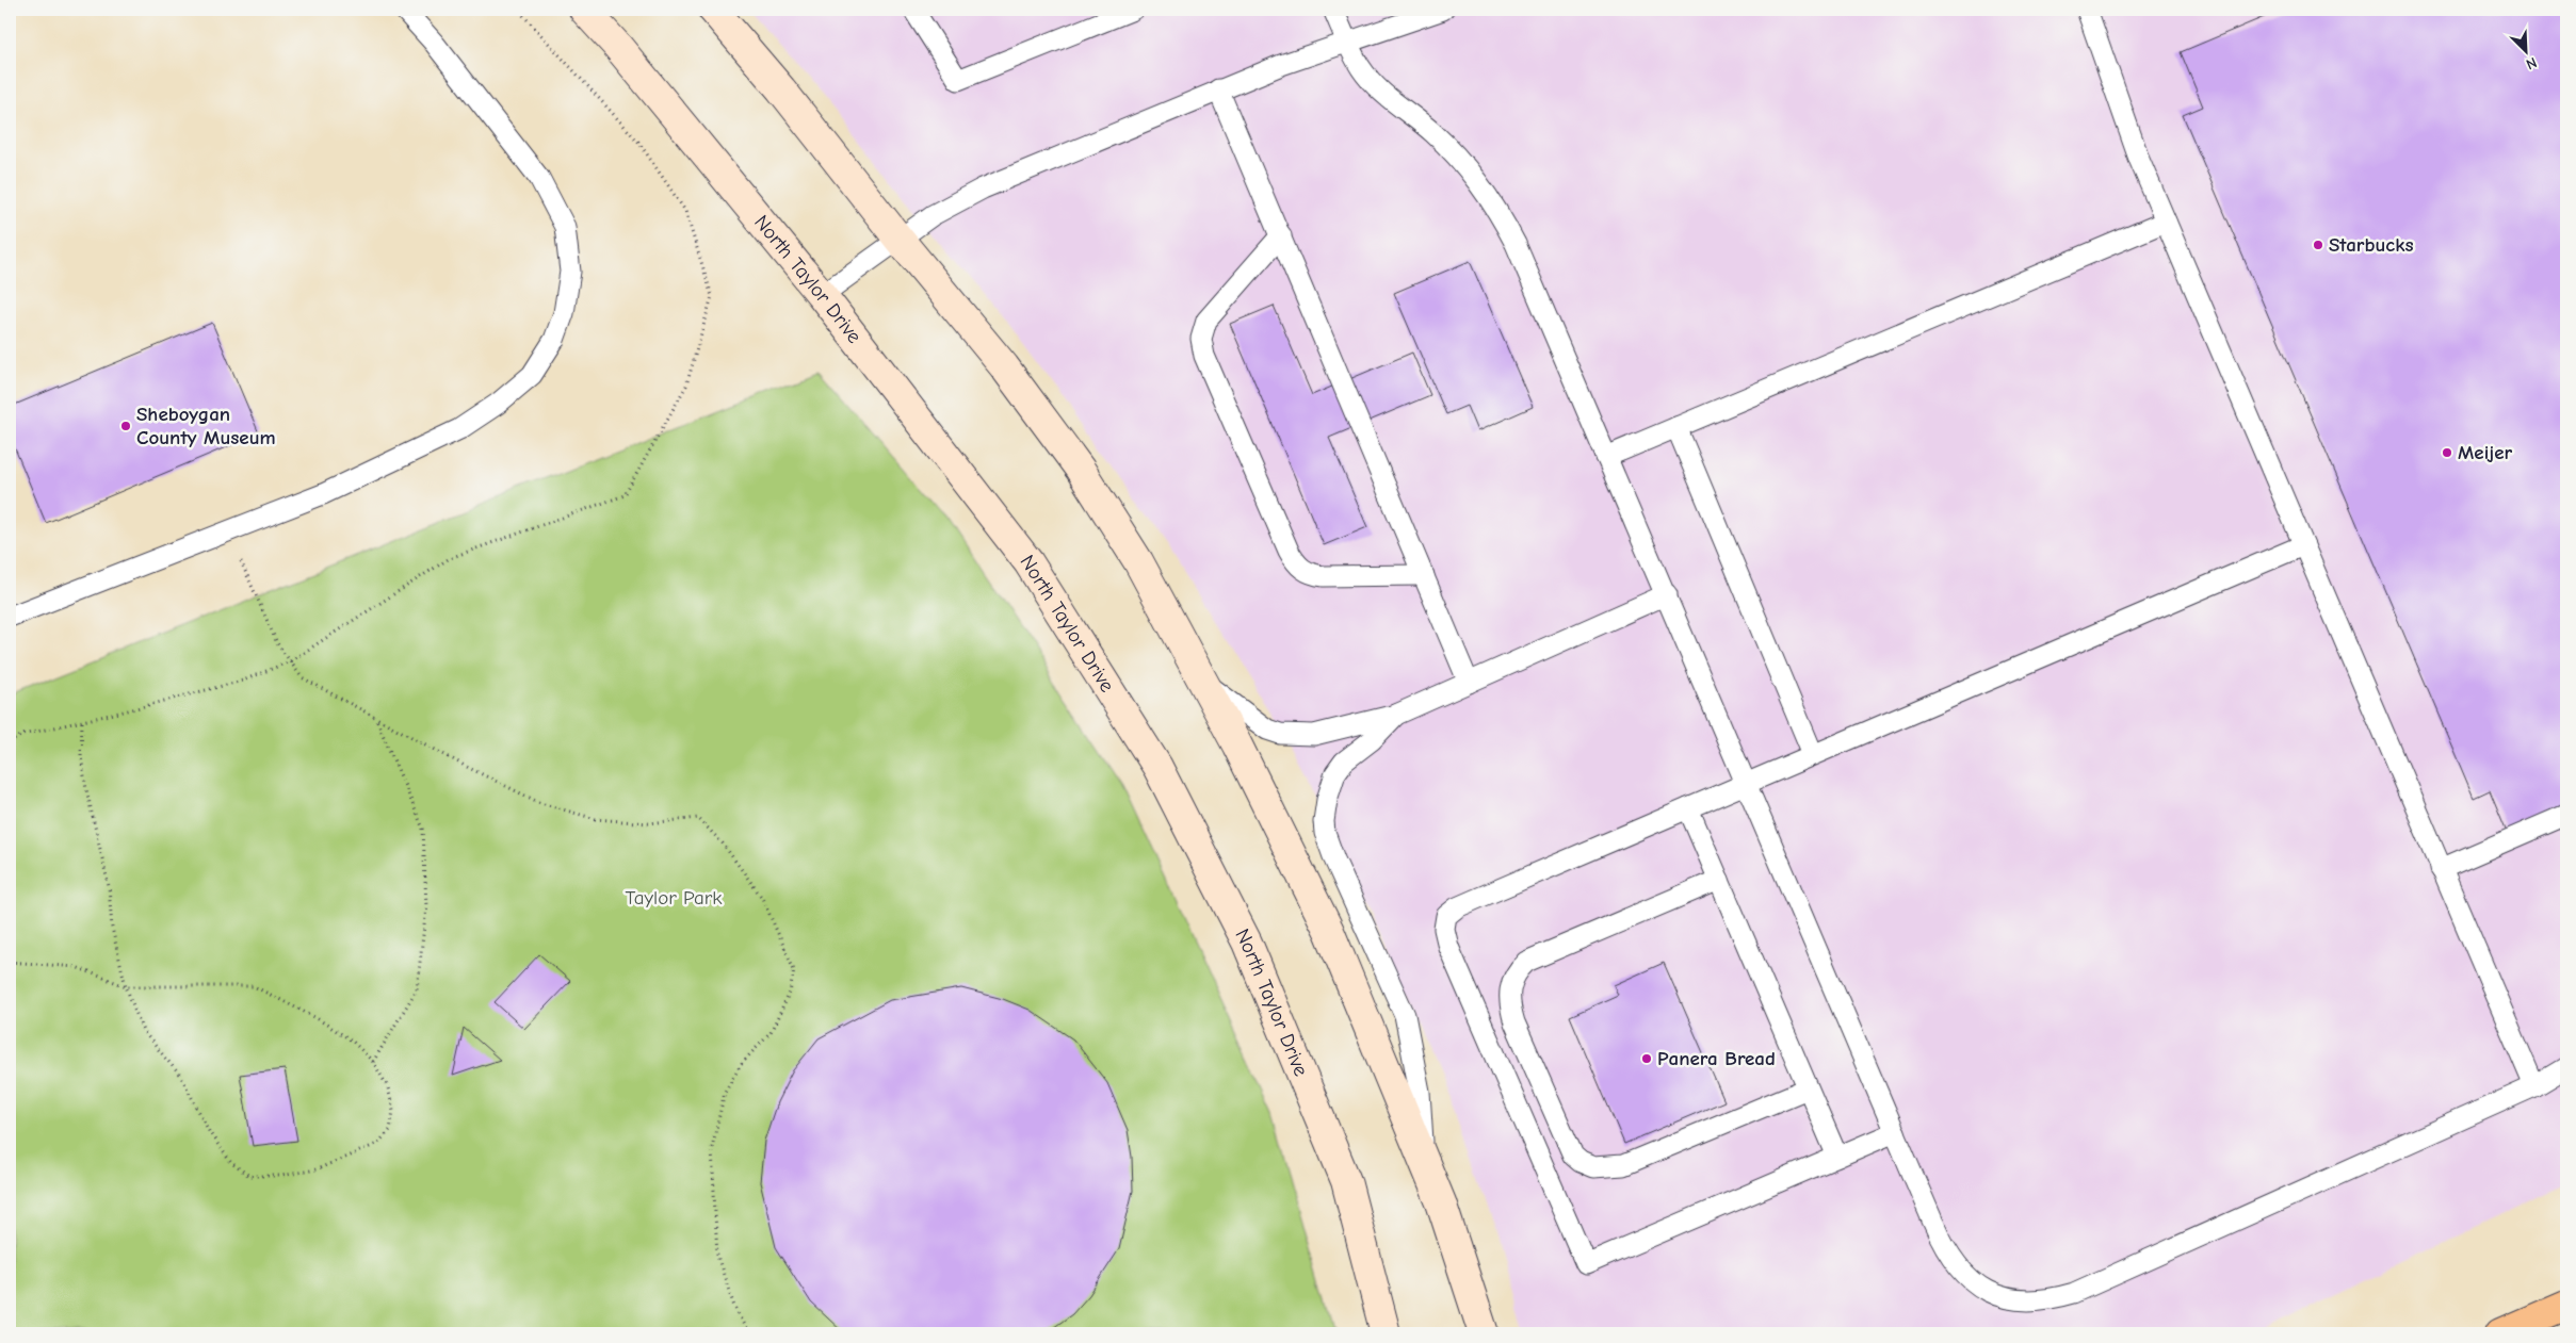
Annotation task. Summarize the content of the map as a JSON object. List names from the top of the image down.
{
  "streets": {
    "main road": ["North Taylor Drive"]
  },
  "parks": ["Taylor Park"],
  "places": [
    "Starbucks",
    "Sheboygan County Museum",
    "Meijer",
    "Panera Bread"
  ],
  "north": "bottom right"
}
